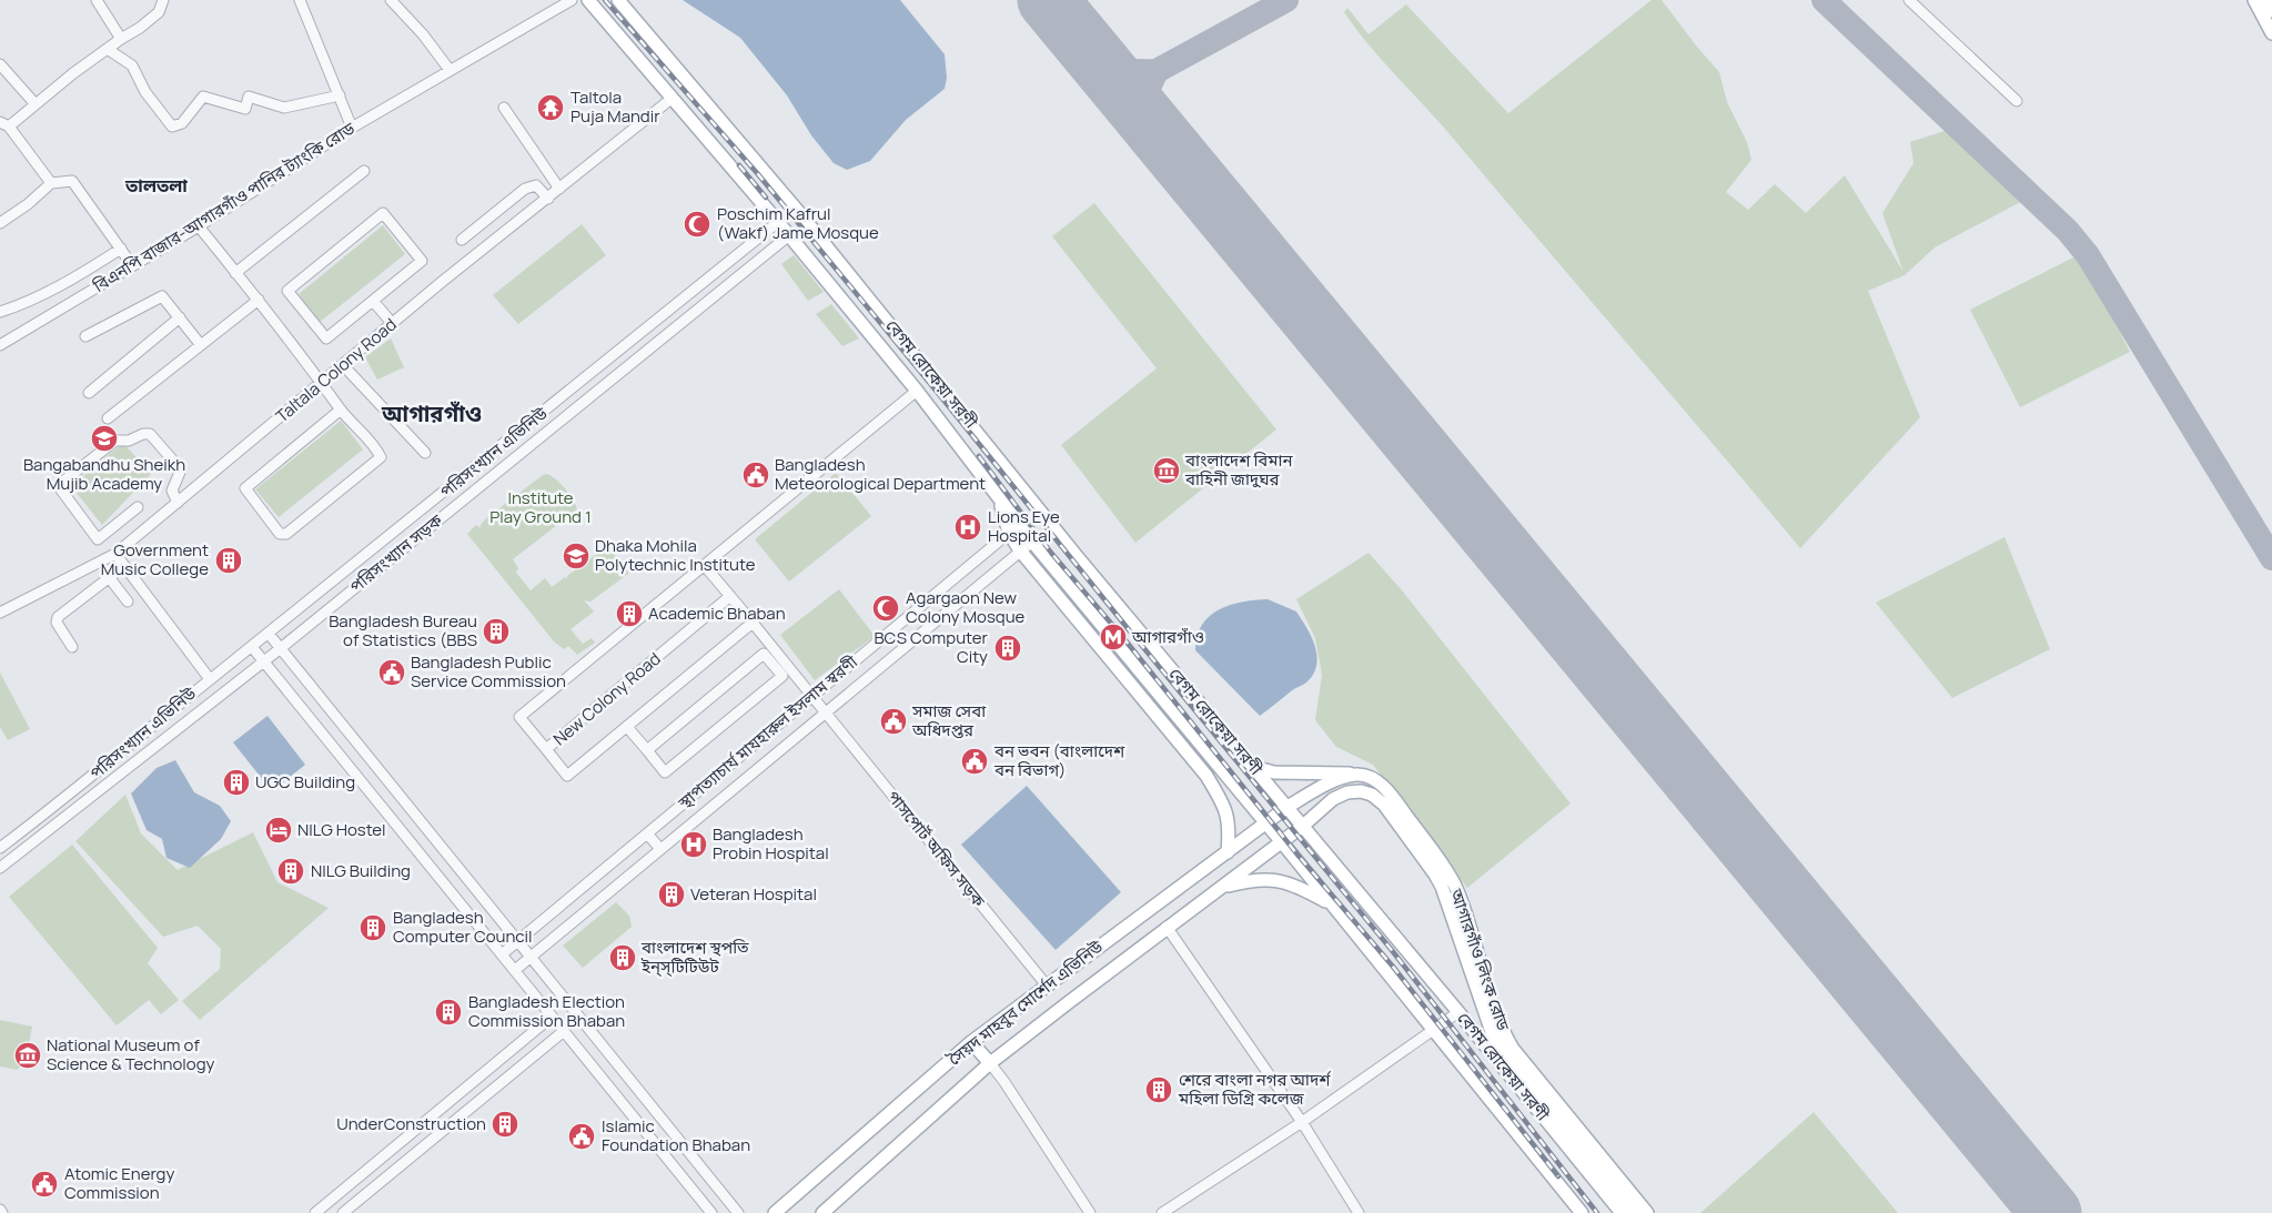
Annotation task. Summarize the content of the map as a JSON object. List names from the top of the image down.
{
  "streets": {
    "main road": ["বেগম রোকেয়া সরণী", "আগারগাঁও লিংক রোড", "সৈয়দ মাহবুব মোর্শেদ এভিনিউ"],
    "street": [
      "বিএনপি বাজার-আগারগাঁও পানির ট্যাংকি রোড",
      "Taltala Colony Road",
      "পরিসংখ্যান এভিনিউ",
      "পরিসংখ্যান সড়ক",
      "New Colony Road",
      "স্থাপত্যাচার্য মাযহারুল ইসলাম স্বরণী",
      "পাসপোর্ট অফিস সড়ক"
    ]
  },
  "crossings": [
    ["Taltala Colony Road", "বেগম রোকেয়া সরণী"],
    ["বেগম রোকেয়া সরণী", "পরিসংখ্যান এভিনিউ"],
    ["বেগম রোকেয়া সরণী", "পরিসংখ্যান সড়ক"],
    ["বেগম রোকেয়া সরণী", "New Colony Road"],
    ["বেগম রোকেয়া সরণী", "স্থাপত্যাচার্য মাযহারুল ইসলাম স্বরণী"],
    ["বেগম রোকেয়া সরণী", "আগারগাঁও লিংক রোড"],
    ["বেগম রোকেয়া সরণী", "সৈয়দ মাহবুব মোর্শেদ এভিনিউ"],
    ["স্থাপত্যাচার্য মাযহারুল ইসলাম স্বরণী", "পাসপোর্ট অফিস সড়ক"],
    ["পাসপোর্ট অফিস সড়ক", "সৈয়দ মাহবুব মোর্শেদ এভিনিউ"],
    ["আগারগাঁও লিংক রোড", "সৈয়দ মাহবুব মোর্শেদ এভিনিউ"]
  ],
  "districts": ["তালতলা", "আগারগাঁও"],
  "parks": ["Institute Play Ground 1"],
  "places": {
    "temple": ["Taltola Puja Mandir"],
    "mosque": ["Poschim Kafrul (Wakf) Jame Mosque", "Agargaon New Colony Mosque"],
    "school or university": ["Bangabandhu Sheikh Mujib Academy", "Dhaka Mohila Polytechnic Institute"],
    "museum": ["বাংলাদেশ বিমান বাহিনী জাদুঘর", "National Museum of Science & Technology"],
    "public building": [
      "Bangladesh Meteorological Department",
      "Bangladesh Public Service Commission",
      "সমাজ সেবা অধিদপ্তর",
      "বন ভবন (বাংলাদেশ বন বিভাগ)",
      "Islamic Foundation Bhaban",
      "Atomic Energy Commission"
    ],
    "hospital": ["Lions Eye Hospital", "Bangladesh Probin Hospital"],
    "building": [
      "Government Music College",
      "Academic Bhaban",
      "Bangladesh Bureau of Statistics (BBS",
      "BCS Computer City",
      "UGC Building",
      "NILG Building",
      "Veteran Hospital",
      "Bangladesh Computer Council",
      "বাংলাদেশ স্থপতি ইন্‌স্‌টিটিউট",
      "Bangladesh Election Commission Bhaban",
      "শেরে বাংলা নগর আদর্শ মহিলা ডিগ্রি কলেজ",
      "UnderConstruction"
    ],
    "metro station": ["আগারগাঁও"],
    "hotel": ["NILG Hostel"]
  }
}
